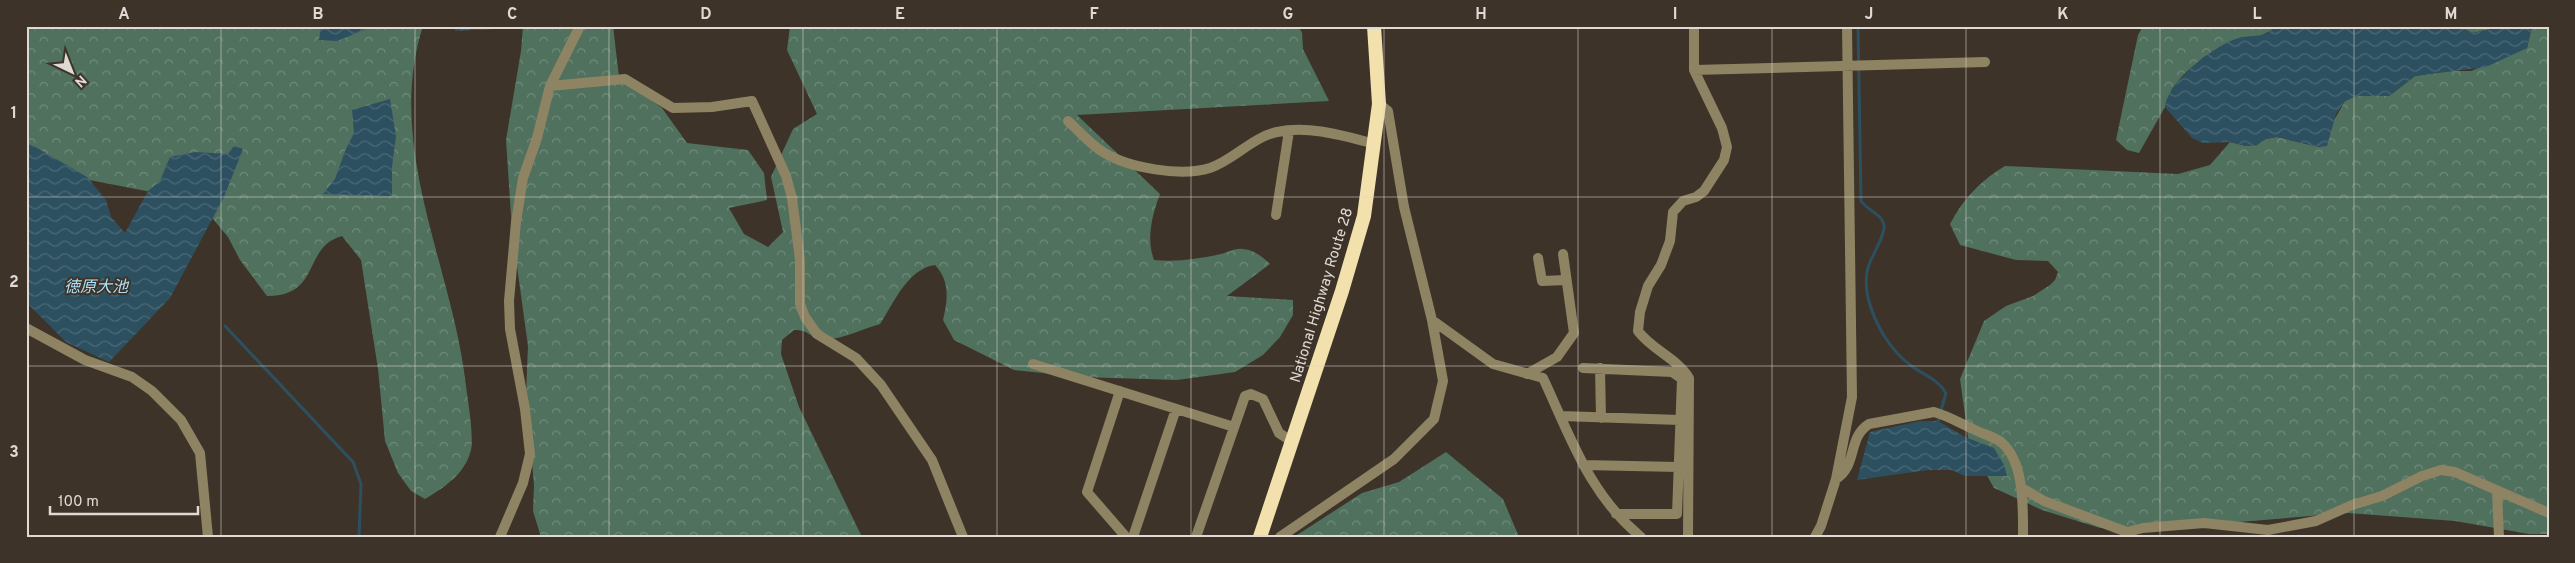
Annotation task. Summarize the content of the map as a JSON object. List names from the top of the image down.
{
  "streets": {
    "highway": ["National Highway Route 28"]
  },
  "water": ["徳原大池"],
  "scale_bar": "100 m",
  "north": "bottom right",
  "grid": {
    "columns": [
      "A",
      "B",
      "C",
      "D",
      "E",
      "F",
      "G",
      "H",
      "I",
      "J",
      "K",
      "L",
      "M"
    ],
    "rows": ["1", "2", "3"]
  }
}
